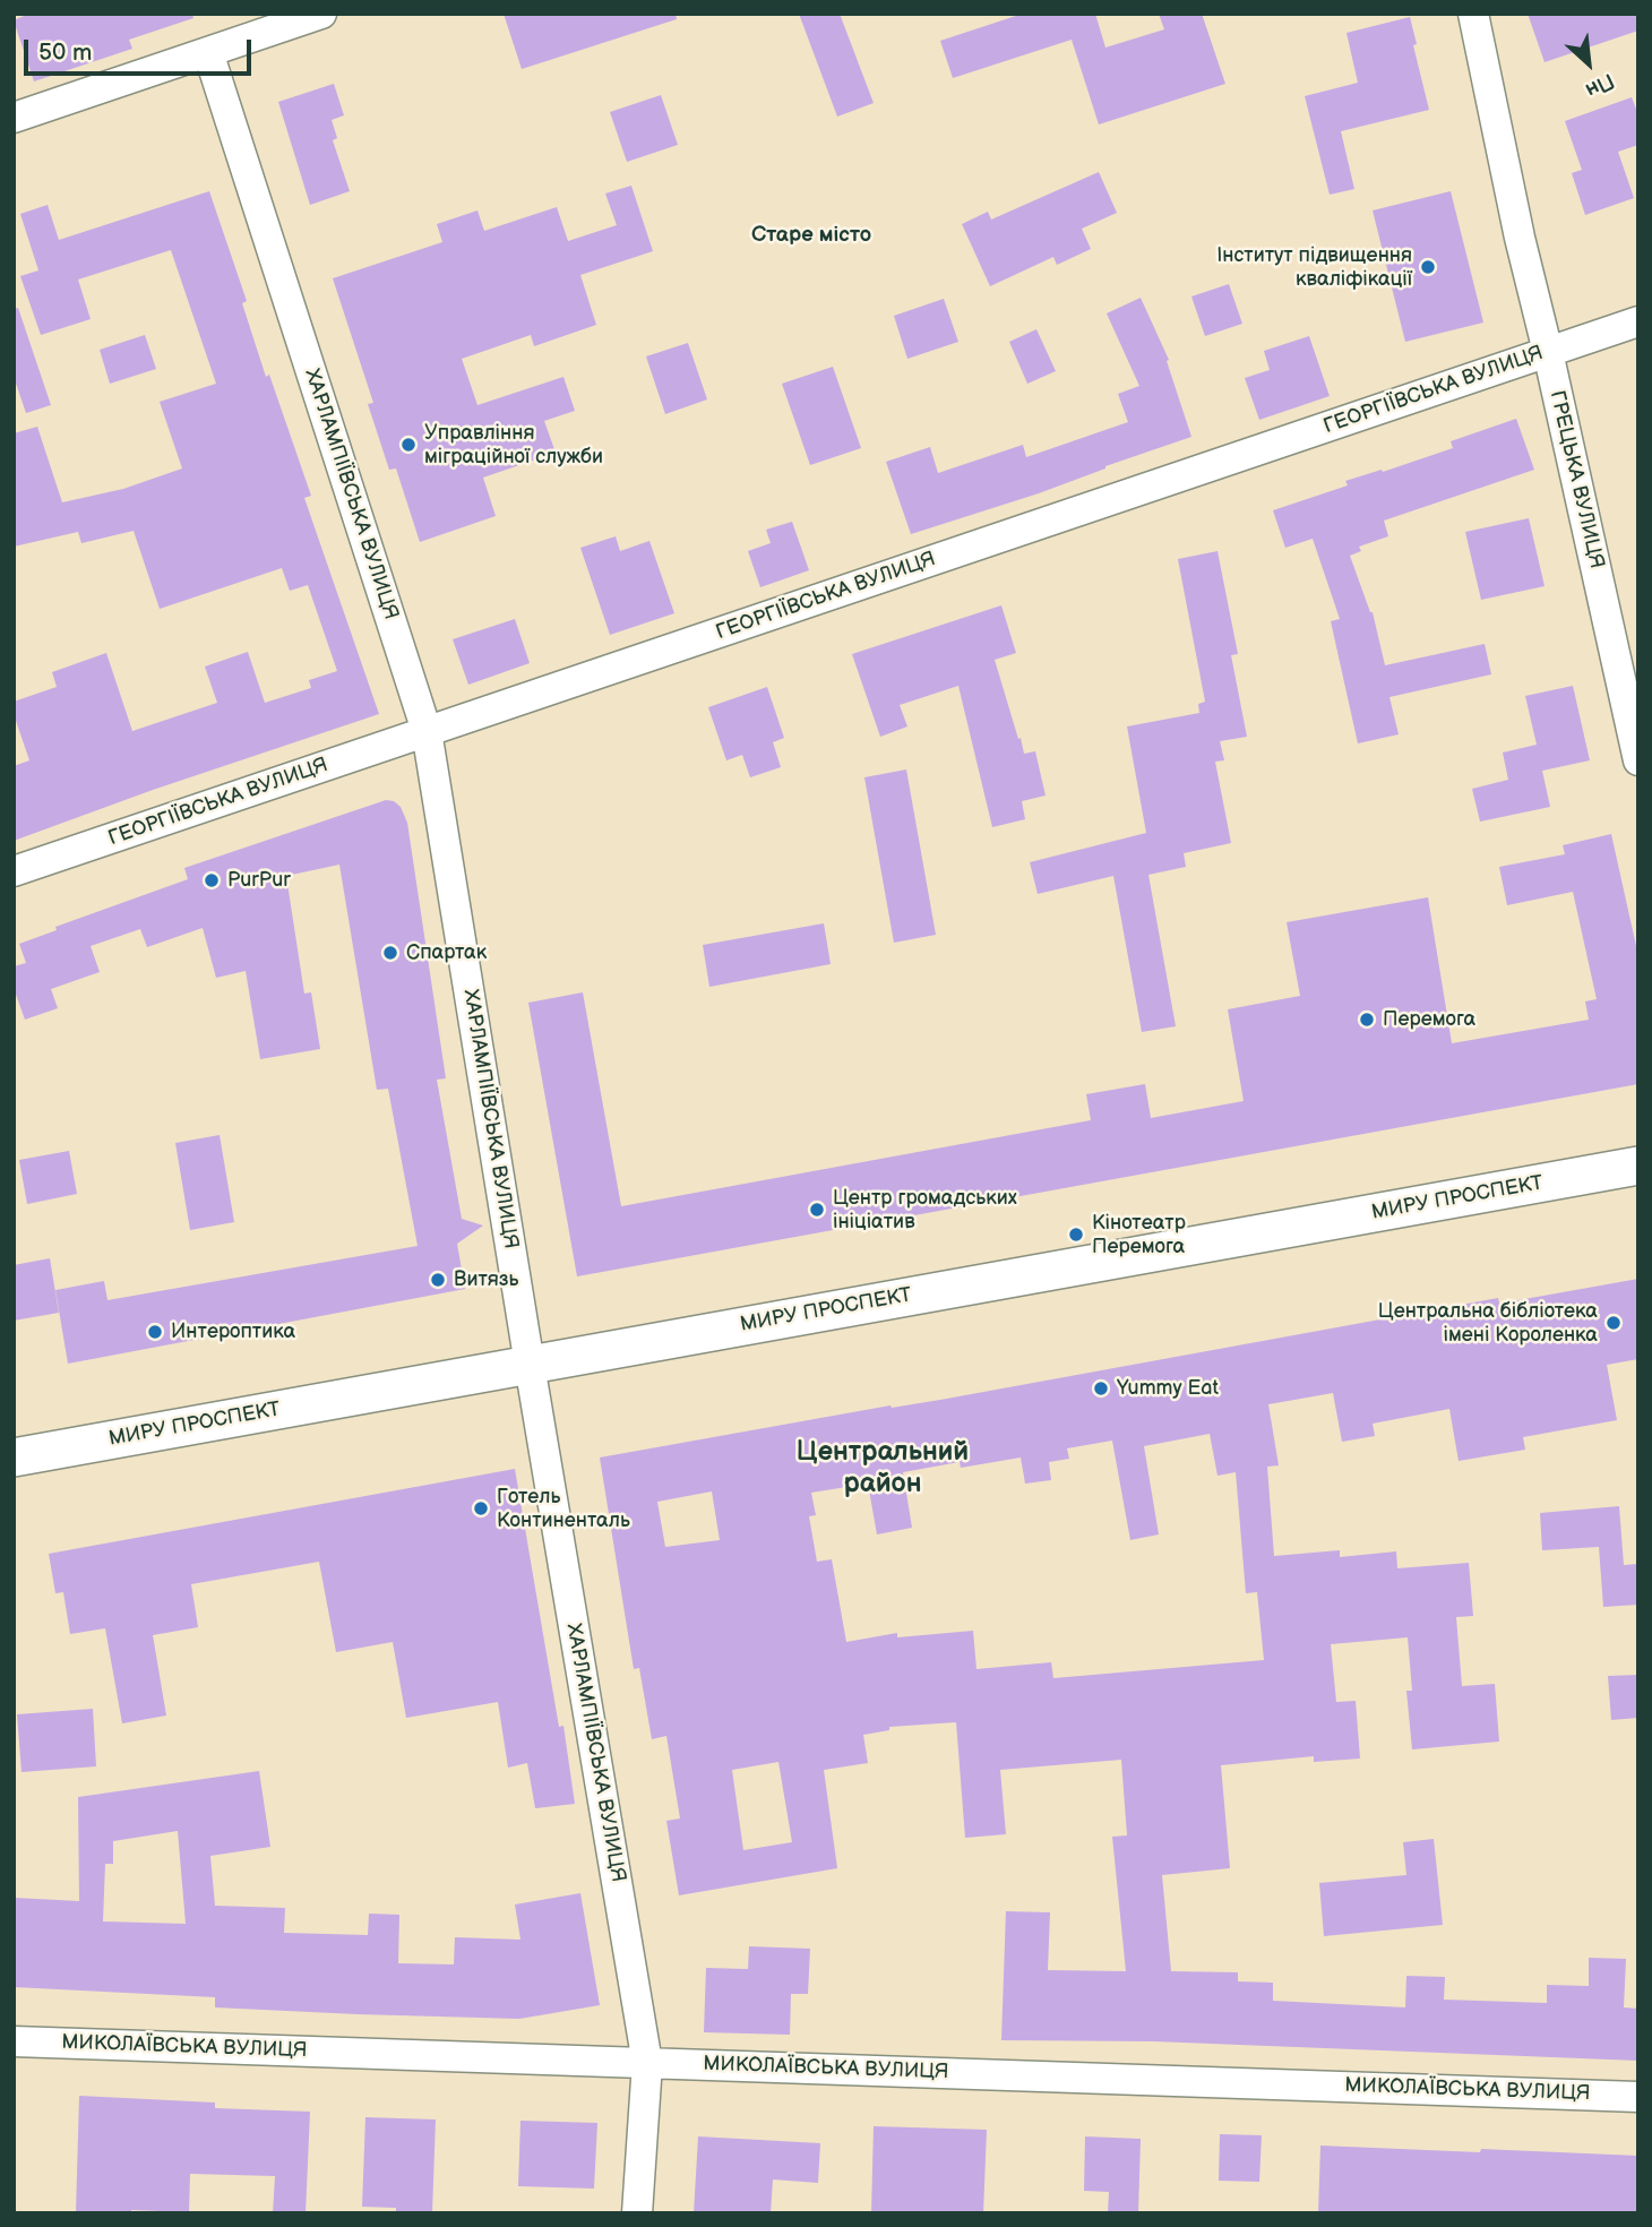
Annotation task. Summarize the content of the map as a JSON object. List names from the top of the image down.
{
  "streets": {
    "main road": ["МИРУ ПРОСПЕКТ"],
    "street": [
      "ГЕОРГІЇВСЬКА ВУЛИЦЯ",
      "ГРЕЦЬКА ВУЛИЦЯ",
      "ХАРЛАМПІЇВСЬКА ВУЛИЦЯ",
      "МИКОЛАЇВСЬКА ВУЛИЦЯ"
    ]
  },
  "crossings": [
    ["ГЕОРГІЇВСЬКА ВУЛИЦЯ", "ГРЕЦЬКА ВУЛИЦЯ"],
    ["ГЕОРГІЇВСЬКА ВУЛИЦЯ", "ХАРЛАМПІЇВСЬКА ВУЛИЦЯ"],
    ["ХАРЛАМПІЇВСЬКА ВУЛИЦЯ", "МИРУ ПРОСПЕКТ"],
    ["ХАРЛАМПІЇВСЬКА ВУЛИЦЯ", "МИКОЛАЇВСЬКА ВУЛИЦЯ"]
  ],
  "districts": ["Старе місто", "Центральний район"],
  "places": [
    "Інститут підвищення кваліфікації",
    "Управління міграційної служби",
    "PurPur",
    "Спартак",
    "Перемога",
    "Центр громадських ініціатив",
    "Кінотеатр Перемога",
    "Витязь",
    "Центральна бібліотека імені Короленка",
    "Интероптика",
    "Yummy Eat",
    "Готель Континенталь"
  ],
  "scale_bar": "50 m",
  "north": "bottom right"
}
